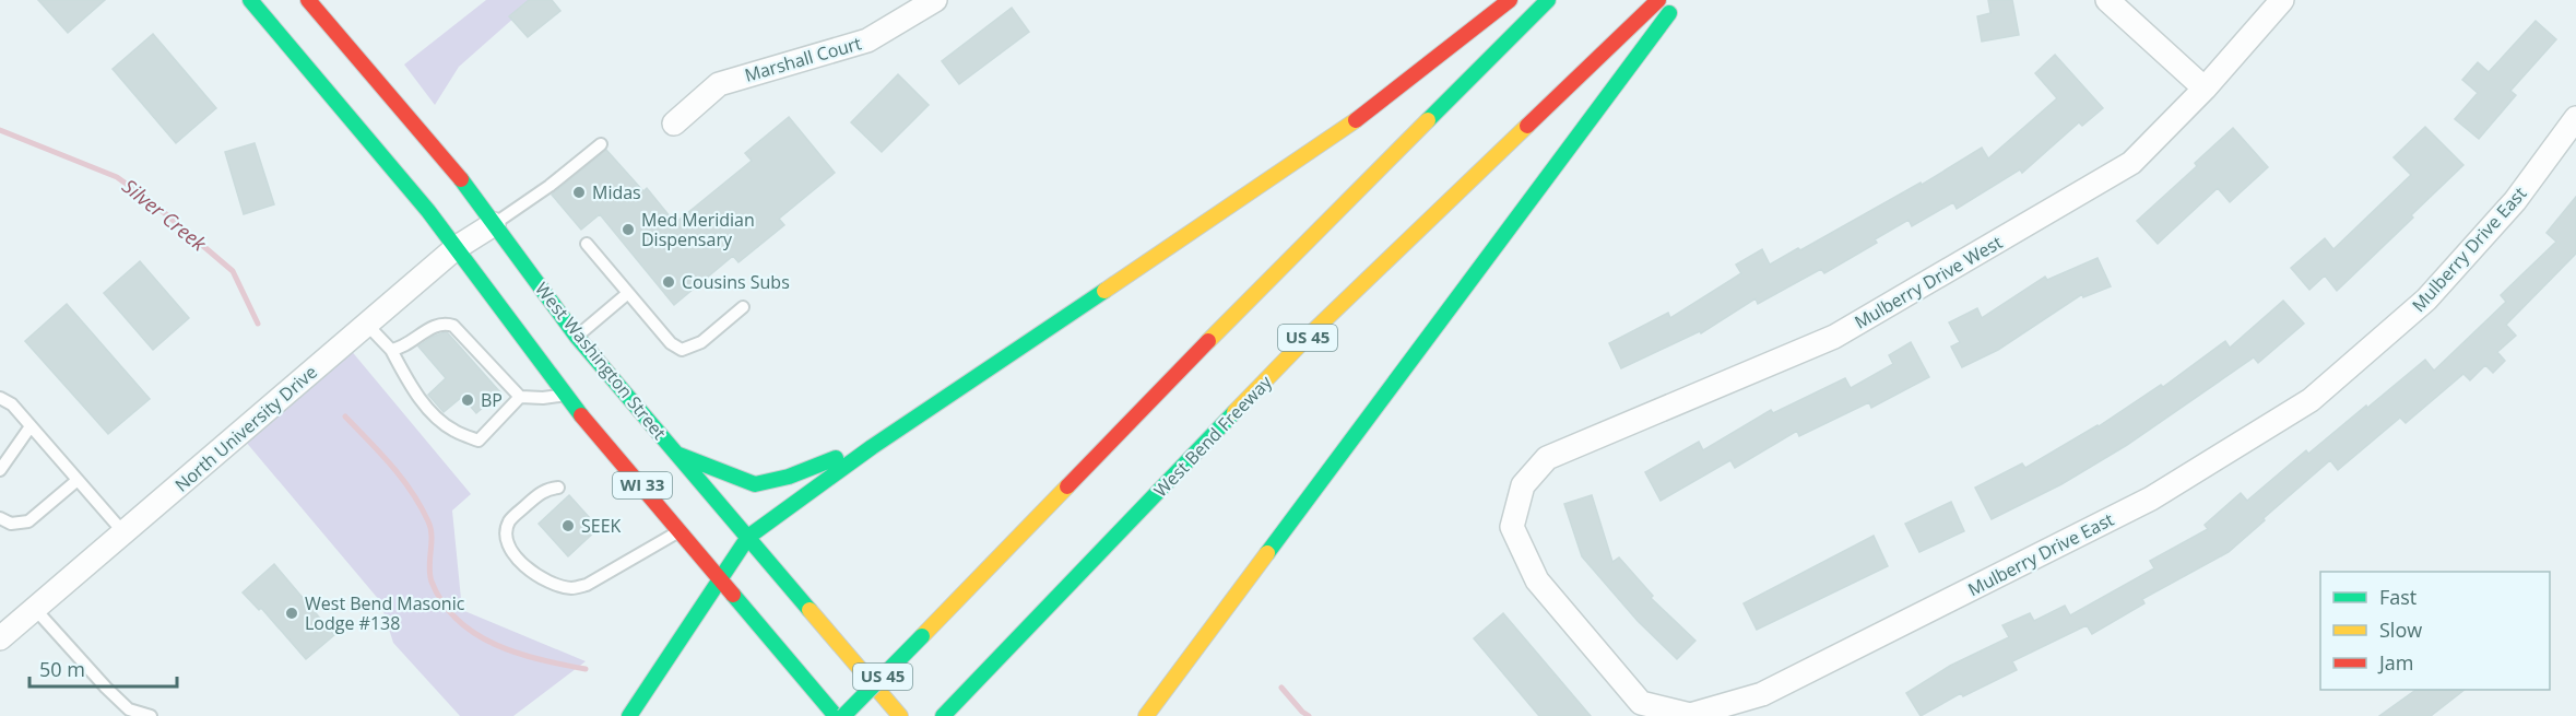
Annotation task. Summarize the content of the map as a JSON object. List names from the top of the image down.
{
  "streets": {
    "main road": [
      "US 45",
      "West Washington Street",
      "West Bend Freeway",
      "WI 33"
    ],
    "street": [
      "Marshall Court",
      "Mulberry Drive East",
      "Mulberry Drive West",
      "North University Drive"
    ]
  },
  "crossings": [
    ["Mulberry Drive East", "Mulberry Drive West"],
    ["West Washington Street", "North University Drive"],
    ["North University Drive", "WI 33"]
  ],
  "water": ["Silver Creek"],
  "places": [
    "Midas",
    "Med Meridian Dispensary",
    "Cousins Subs",
    "BP",
    "SEEK",
    "West Bend Masonic Lodge #138"
  ],
  "legend": ["Fast", "Slow", "Jam"],
  "scale_bar": "50 m"
}
